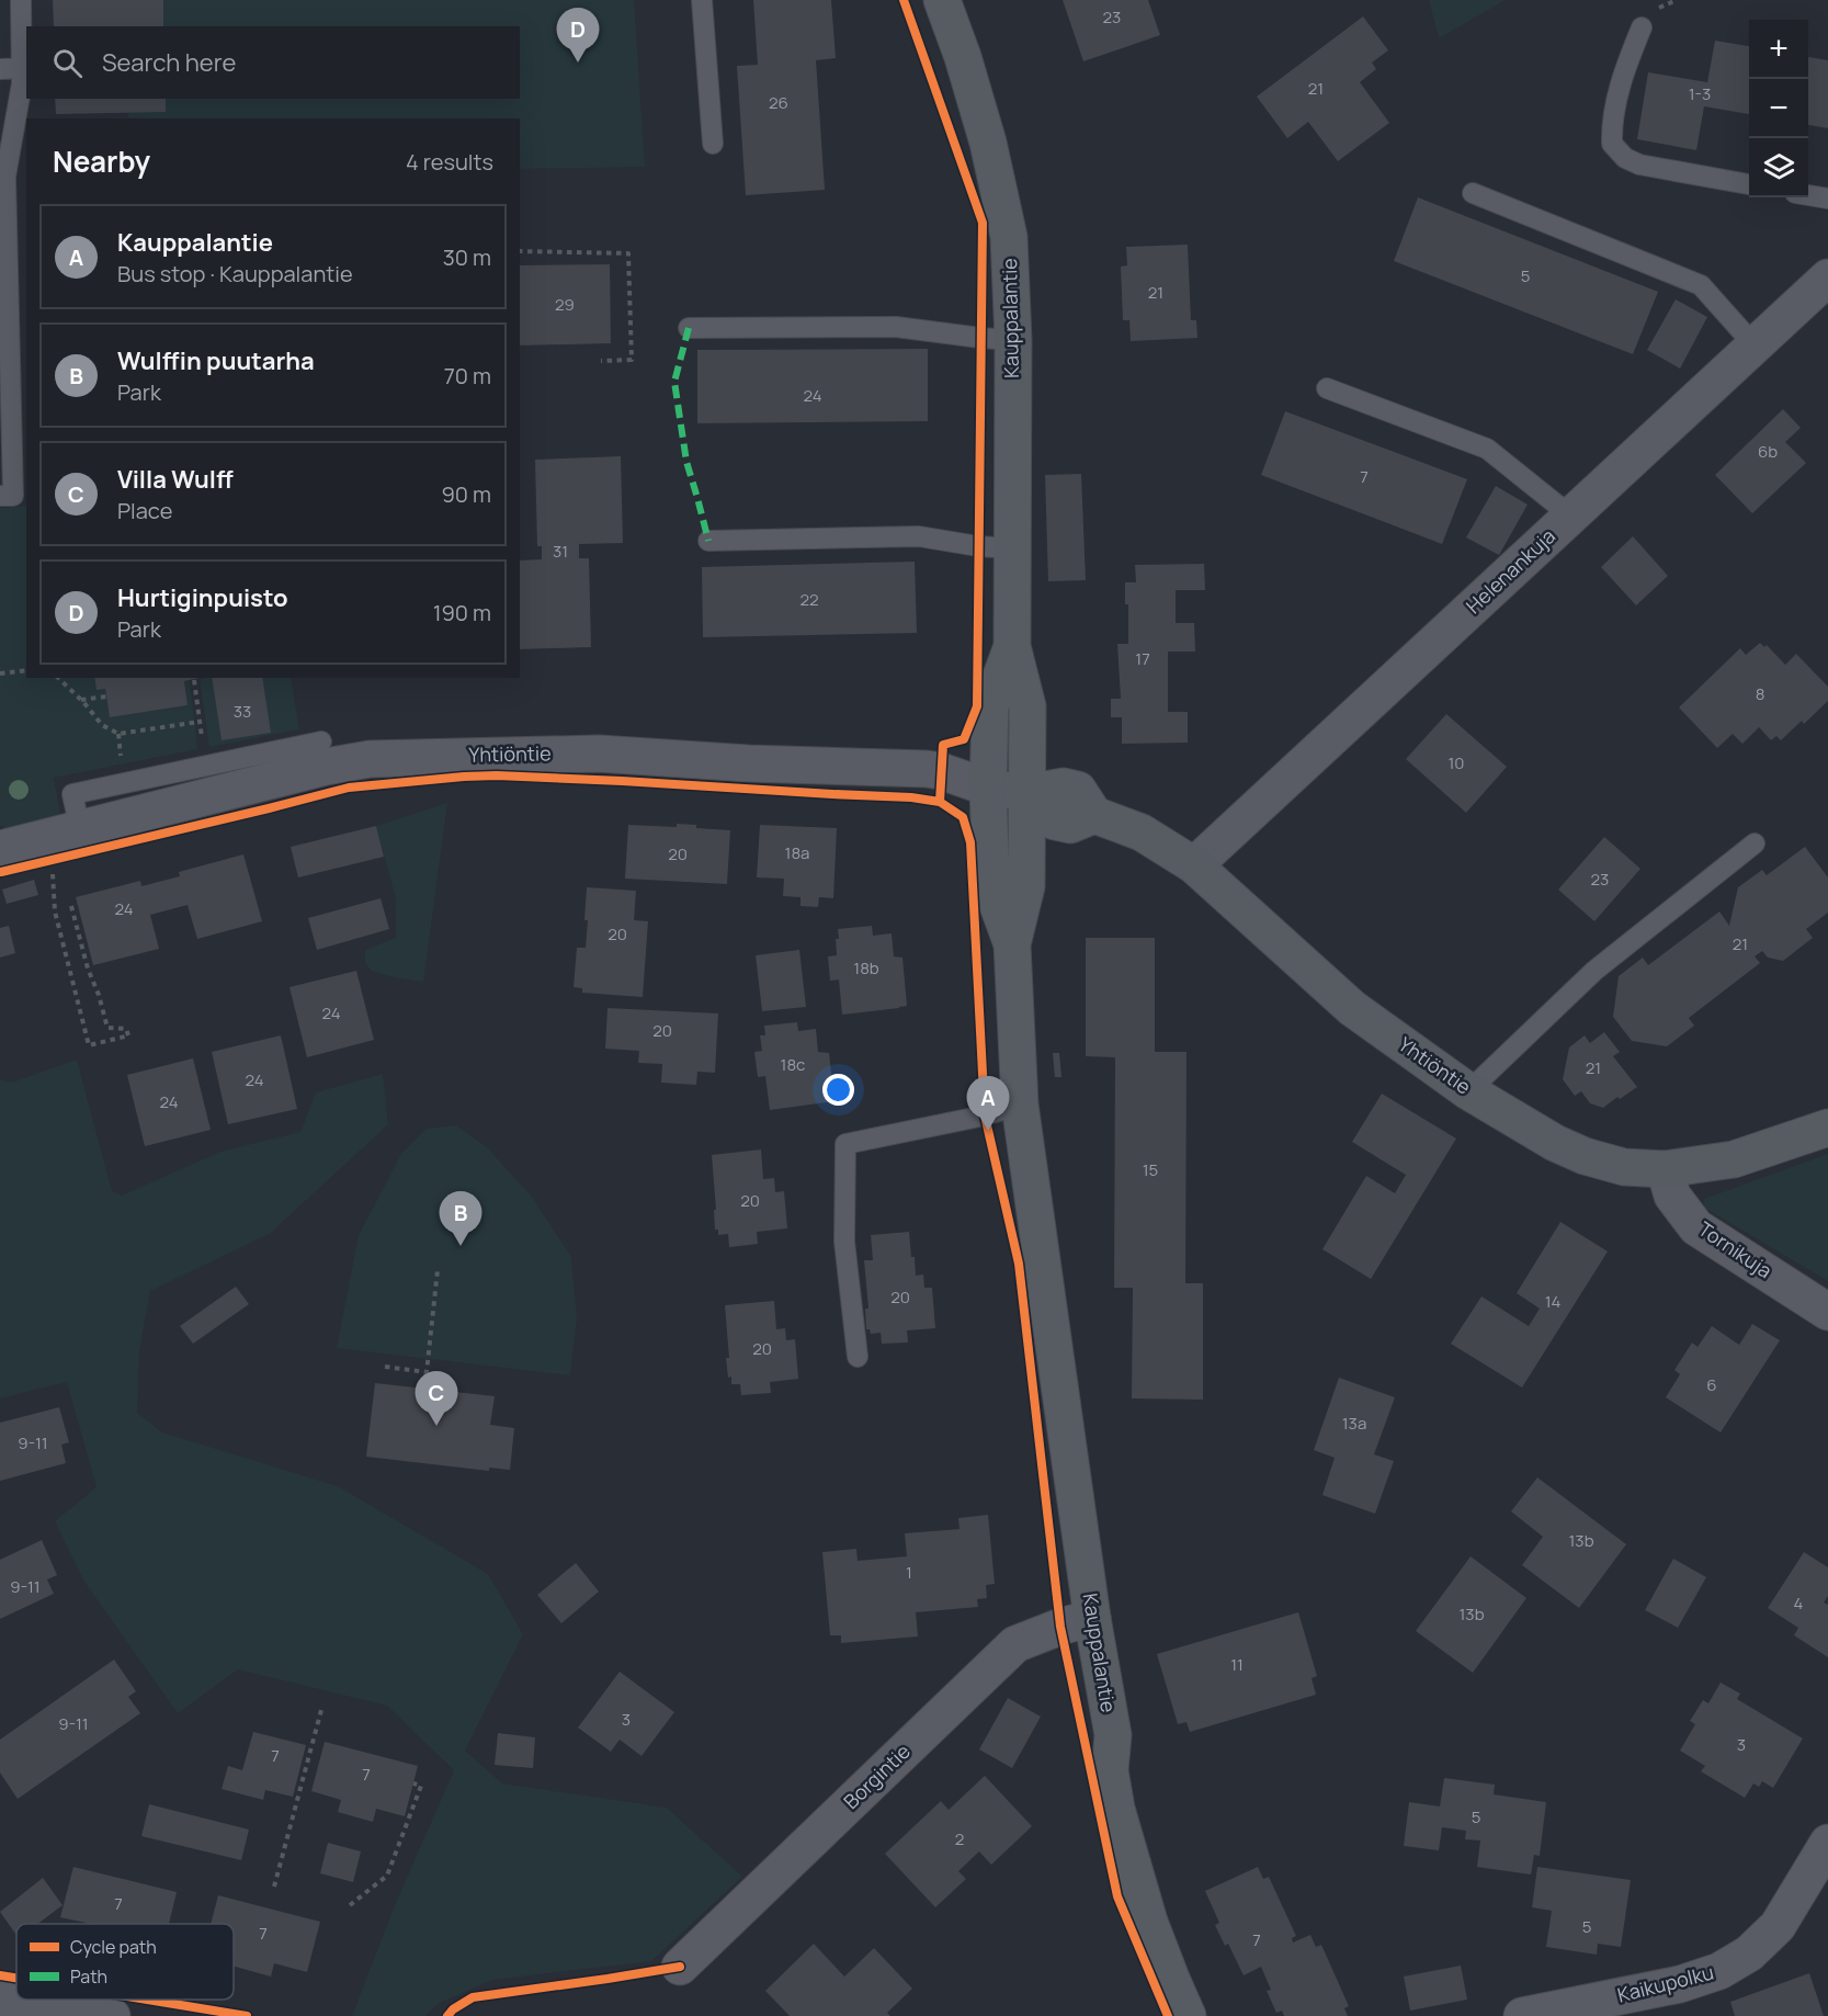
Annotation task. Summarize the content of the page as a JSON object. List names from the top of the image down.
{
  "streets": {
    "street": [
      "Kauppalantie",
      "Helenankuja",
      "Yhtiöntie",
      "Tornikuja",
      "Borgintie",
      "Kaikupolku"
    ]
  },
  "crossings": [
    ["Kauppalantie", "Yhtiöntie"],
    ["Kauppalantie", "Borgintie"],
    ["Helenankuja", "Yhtiöntie"],
    ["Yhtiöntie", "Tornikuja"]
  ],
  "house_numbers": [
    "23",
    "21",
    "1-3",
    "26",
    "5",
    "21",
    "29",
    "24",
    "6b",
    "7",
    "31",
    "22",
    "17",
    "8",
    "33",
    "10",
    "18a",
    "20",
    "23",
    "24",
    "20",
    "21",
    "18b",
    "24",
    "20",
    "18c",
    "21",
    "24",
    "24",
    "15",
    "20",
    "20",
    "14",
    "20",
    "6",
    "13a",
    "9-11",
    "13b",
    "1",
    "9-11",
    "4",
    "13b",
    "11",
    "3",
    "9-11",
    "3",
    "7",
    "7",
    "5",
    "2",
    "7",
    "5",
    "7",
    "7"
  ],
  "legend": ["Cycle path", "Path"],
  "page": {
    "pins": [
      "D",
      "A",
      "B",
      "C"
    ],
    "map_buttons": ["+", "−"],
    "search": "Search here",
    "heading": ["Nearby", "4 results"],
    "list": [
      {
        "mark": "A",
        "name": "Kauppalantie",
        "note": "Bus stop · Kauppalantie",
        "value": "30 m"
      },
      {
        "mark": "B",
        "name": "Wulffin puutarha",
        "note": "Park",
        "value": "70 m"
      },
      {
        "mark": "C",
        "name": "Villa Wulff",
        "note": "Place",
        "value": "90 m"
      },
      {
        "mark": "D",
        "name": "Hurtiginpuisto",
        "note": "Park",
        "value": "190 m"
      }
    ]
  }
}
